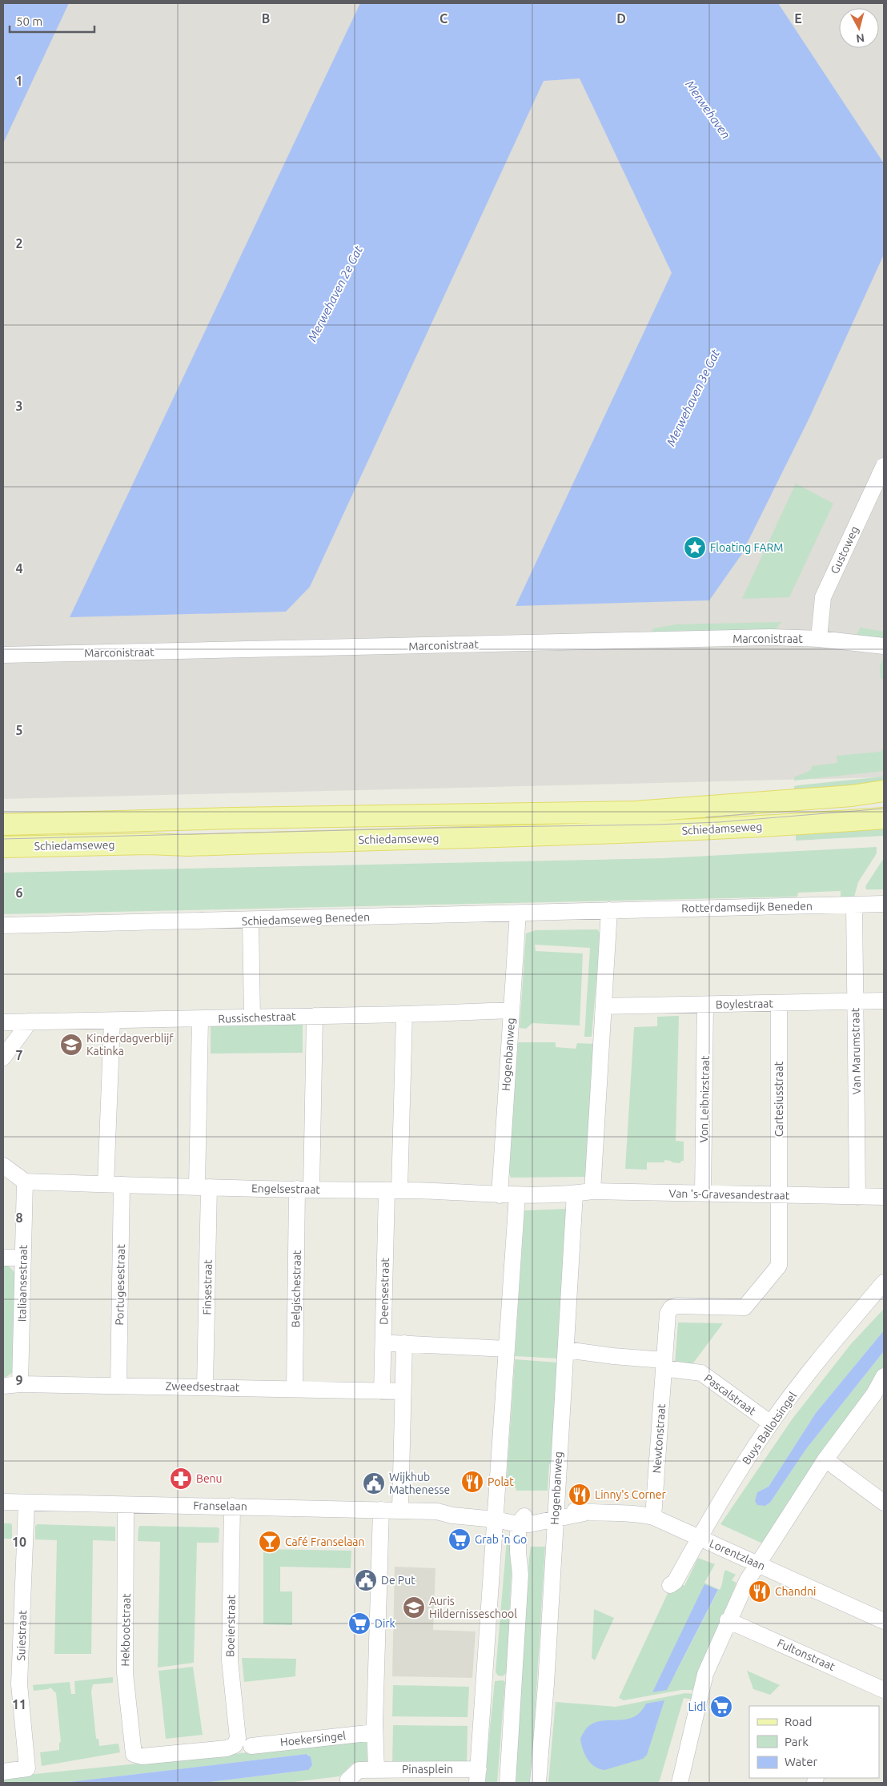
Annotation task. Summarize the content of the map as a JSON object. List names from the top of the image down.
{
  "streets": {
    "main road": ["Schiedamseweg"],
    "street": [
      "Gustoweg",
      "Marconistraat",
      "Rotterdamsedijk Beneden",
      "Schiedamseweg Beneden",
      "Boylestraat",
      "Russischestraat",
      "Van Marumstraat",
      "Hogenbanweg",
      "Von Leibnizstraat",
      "Cartesiusstraat",
      "Engelsestraat",
      "Van 's-Gravesandestraat",
      "Italiaansestraat",
      "Portugesestraat",
      "Finsestraat",
      "Belgischestraat",
      "Deensestraat",
      "Zweedsestraat",
      "Pascalstraat",
      "Buys Ballotsingel",
      "Newtonstraat",
      "Franselaan",
      "Lorentzlaan",
      "Boeierstraat",
      "Hekbootstraat",
      "Suiestraat",
      "Fultonstraat",
      "Hoekersingel",
      "Pinasplein"
    ]
  },
  "crossings": [
    ["Gustoweg", "Marconistraat"],
    ["Rotterdamsedijk Beneden", "Schiedamseweg Beneden"],
    ["Rotterdamsedijk Beneden", "Van Marumstraat"],
    ["Schiedamseweg Beneden", "Hogenbanweg"],
    ["Boylestraat", "Van Marumstraat"],
    ["Boylestraat", "Von Leibnizstraat"],
    ["Boylestraat", "Cartesiusstraat"],
    ["Russischestraat", "Hogenbanweg"],
    ["Russischestraat", "Finsestraat"],
    ["Russischestraat", "Belgischestraat"],
    ["Russischestraat", "Deensestraat"],
    ["Van Marumstraat", "Van 's-Gravesandestraat"],
    ["Hogenbanweg", "Engelsestraat"],
    ["Hogenbanweg", "Van 's-Gravesandestraat"],
    ["Hogenbanweg", "Pascalstraat"],
    ["Hogenbanweg", "Lorentzlaan"],
    ["Von Leibnizstraat", "Van 's-Gravesandestraat"],
    ["Cartesiusstraat", "Van 's-Gravesandestraat"],
    ["Cartesiusstraat", "Newtonstraat"],
    ["Engelsestraat", "Van 's-Gravesandestraat"],
    ["Engelsestraat", "Italiaansestraat"],
    ["Engelsestraat", "Portugesestraat"],
    ["Engelsestraat", "Finsestraat"],
    ["Engelsestraat", "Belgischestraat"],
    ["Engelsestraat", "Deensestraat"],
    ["Van 's-Gravesandestraat", "Newtonstraat"],
    ["Italiaansestraat", "Zweedsestraat"],
    ["Portugesestraat", "Zweedsestraat"],
    ["Finsestraat", "Zweedsestraat"],
    ["Belgischestraat", "Zweedsestraat"],
    ["Deensestraat", "Zweedsestraat"],
    ["Pascalstraat", "Buys Ballotsingel"],
    ["Pascalstraat", "Newtonstraat"],
    ["Buys Ballotsingel", "Lorentzlaan"],
    ["Newtonstraat", "Lorentzlaan"],
    ["Franselaan", "Lorentzlaan"],
    ["Franselaan", "Boeierstraat"],
    ["Franselaan", "Hekbootstraat"],
    ["Franselaan", "Suiestraat"],
    ["Boeierstraat", "Hekbootstraat"]
  ],
  "water": ["Merwehaven", "Merwehaven 2e Gat", "Merwehaven 3e Gat"],
  "places": {
    "place": ["Floating FARM"],
    "school or university": ["Kinderdagverblijf Katinka", "Auris Hildernisseschool"],
    "pharmacy": ["Benu"],
    "restaurant": ["Polat", "Linny's Corner", "Chandni"],
    "public building": ["Wijkhub Mathenesse", "De Put"],
    "supermarket": ["Grab 'n Go", "Dirk", "Lidl"],
    "bar": ["Café Franselaan"]
  },
  "legend": ["Road", "Park", "Water"],
  "scale_bar": "50 m",
  "north": "bottom",
  "grid": {
    "columns": [
      "B",
      "C",
      "D",
      "E"
    ],
    "rows": [
      "1",
      "2",
      "3",
      "4",
      "5",
      "6",
      "7",
      "8",
      "9",
      "10",
      "11"
    ]
  }
}
